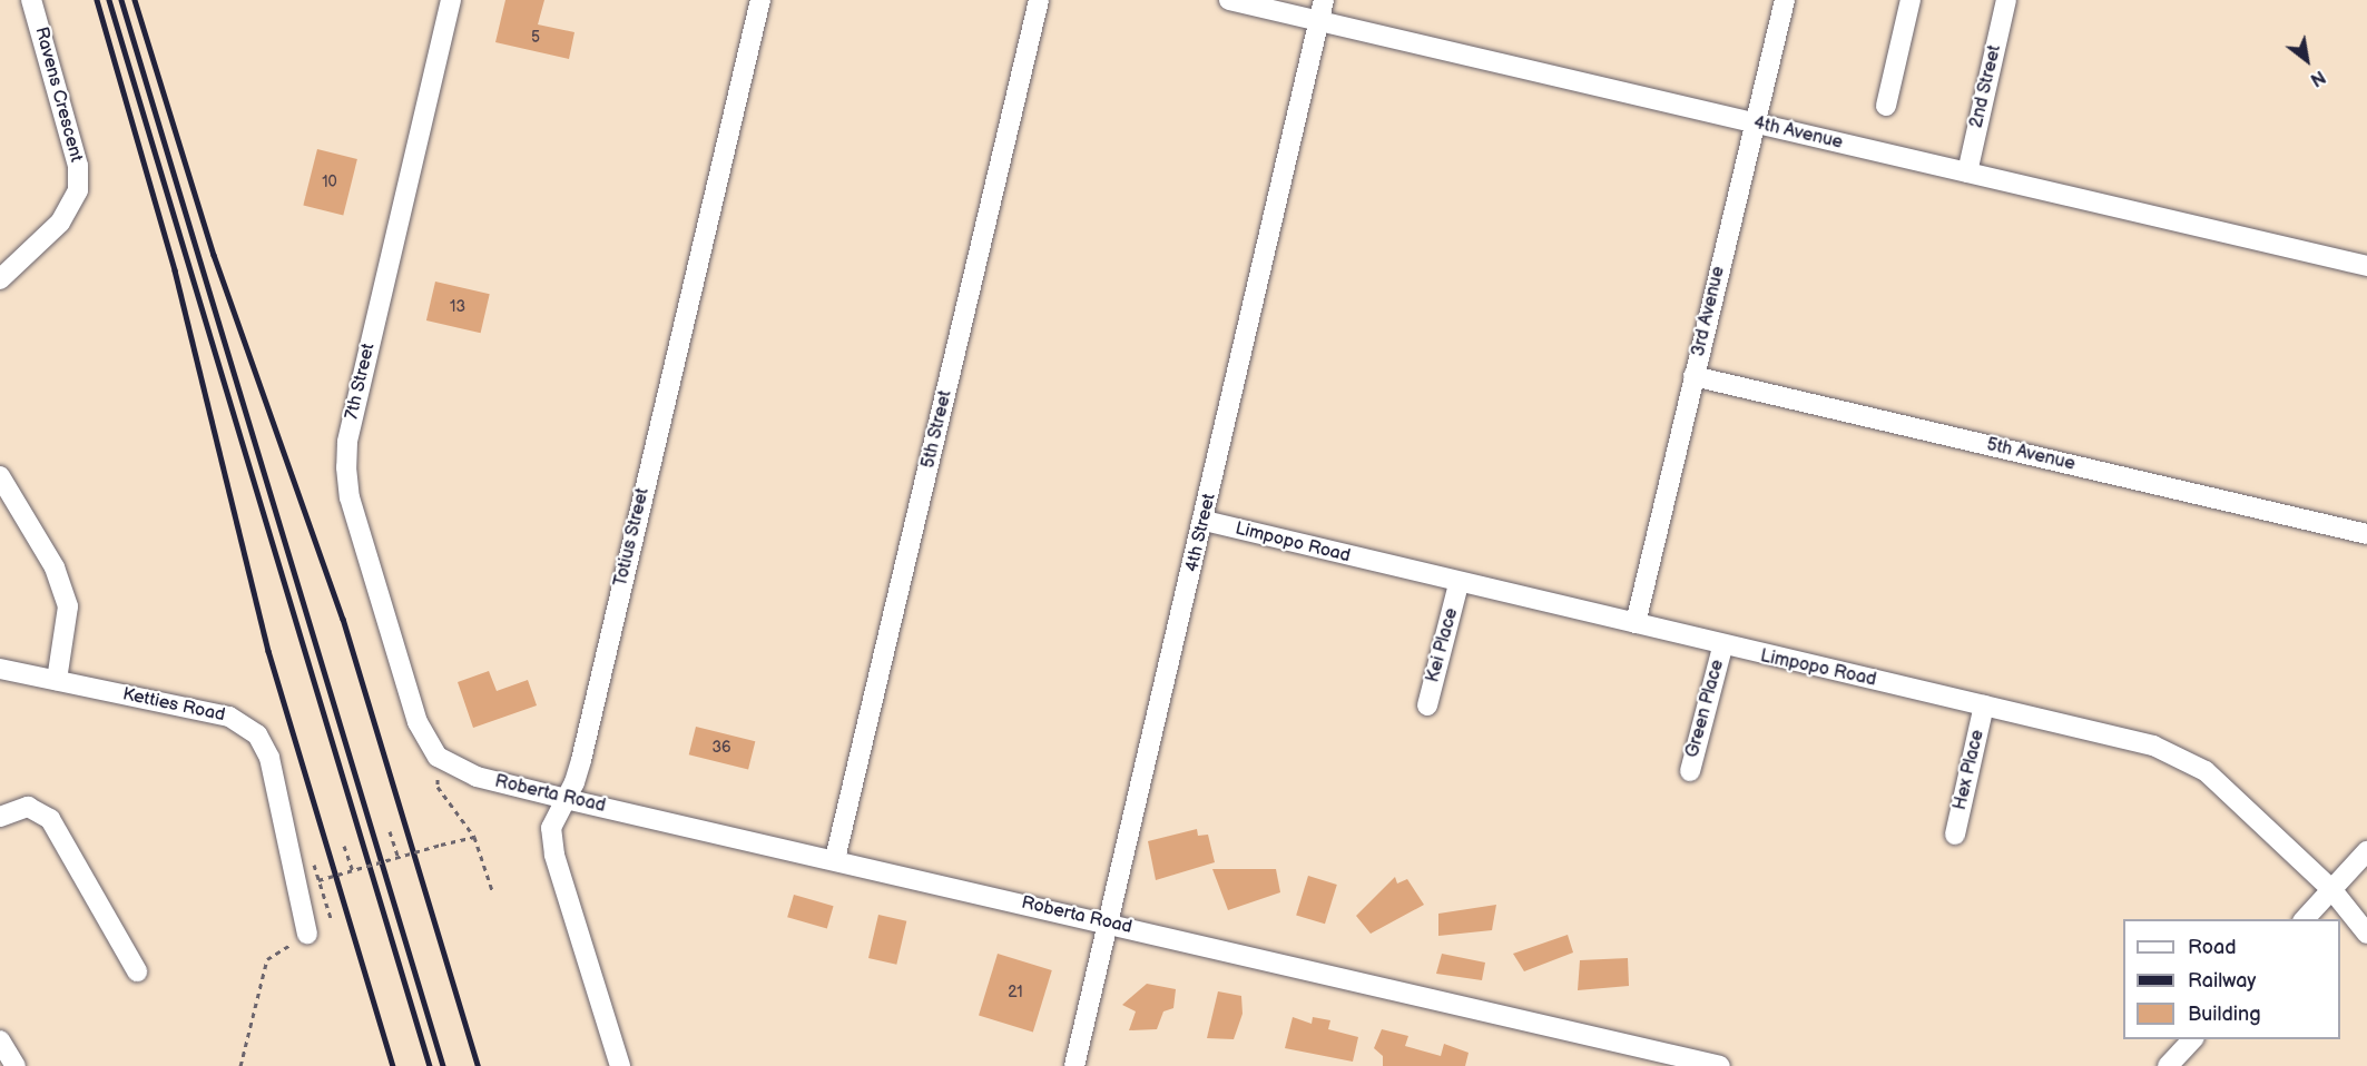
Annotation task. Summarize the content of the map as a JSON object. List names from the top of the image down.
{
  "streets": {
    "street": [
      "2nd Street",
      "Ravens Crescent",
      "4th Avenue",
      "3rd Avenue",
      "7th Street",
      "5th Street",
      "5th Avenue",
      "4th Street",
      "Totius Street",
      "Limpopo Road",
      "Kei Place",
      "Ketties Road",
      "Green Place",
      "Hex Place",
      "Roberta Road"
    ]
  },
  "crossings": [
    ["2nd Street", "4th Avenue"],
    ["4th Avenue", "3rd Avenue"],
    ["4th Avenue", "4th Street"],
    ["3rd Avenue", "5th Avenue"],
    ["3rd Avenue", "Limpopo Road"],
    ["7th Street", "Roberta Road"],
    ["5th Street", "Roberta Road"],
    ["4th Street", "Limpopo Road"],
    ["4th Street", "Roberta Road"],
    ["Totius Street", "Roberta Road"],
    ["Limpopo Road", "Kei Place"],
    ["Limpopo Road", "Green Place"],
    ["Limpopo Road", "Hex Place"]
  ],
  "house_numbers": [
    "5",
    "10",
    "13",
    "36",
    "21"
  ],
  "legend": ["Road", "Railway", "Building"],
  "north": "bottom right"
}
